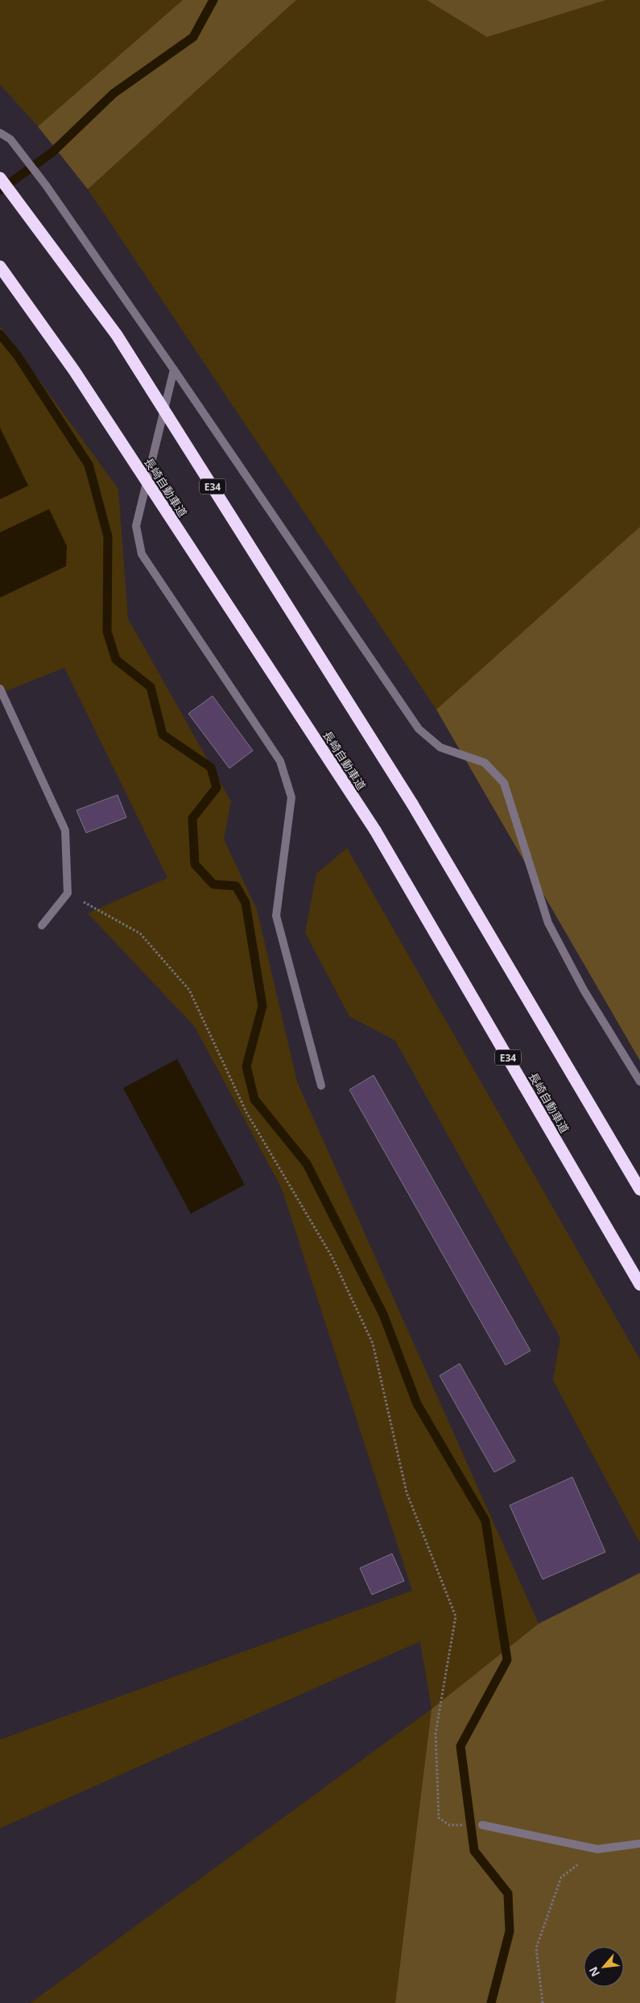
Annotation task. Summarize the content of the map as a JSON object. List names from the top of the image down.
{
  "streets": {
    "highway": ["E34", "長崎自動車道"]
  },
  "north": "bottom left"
}
